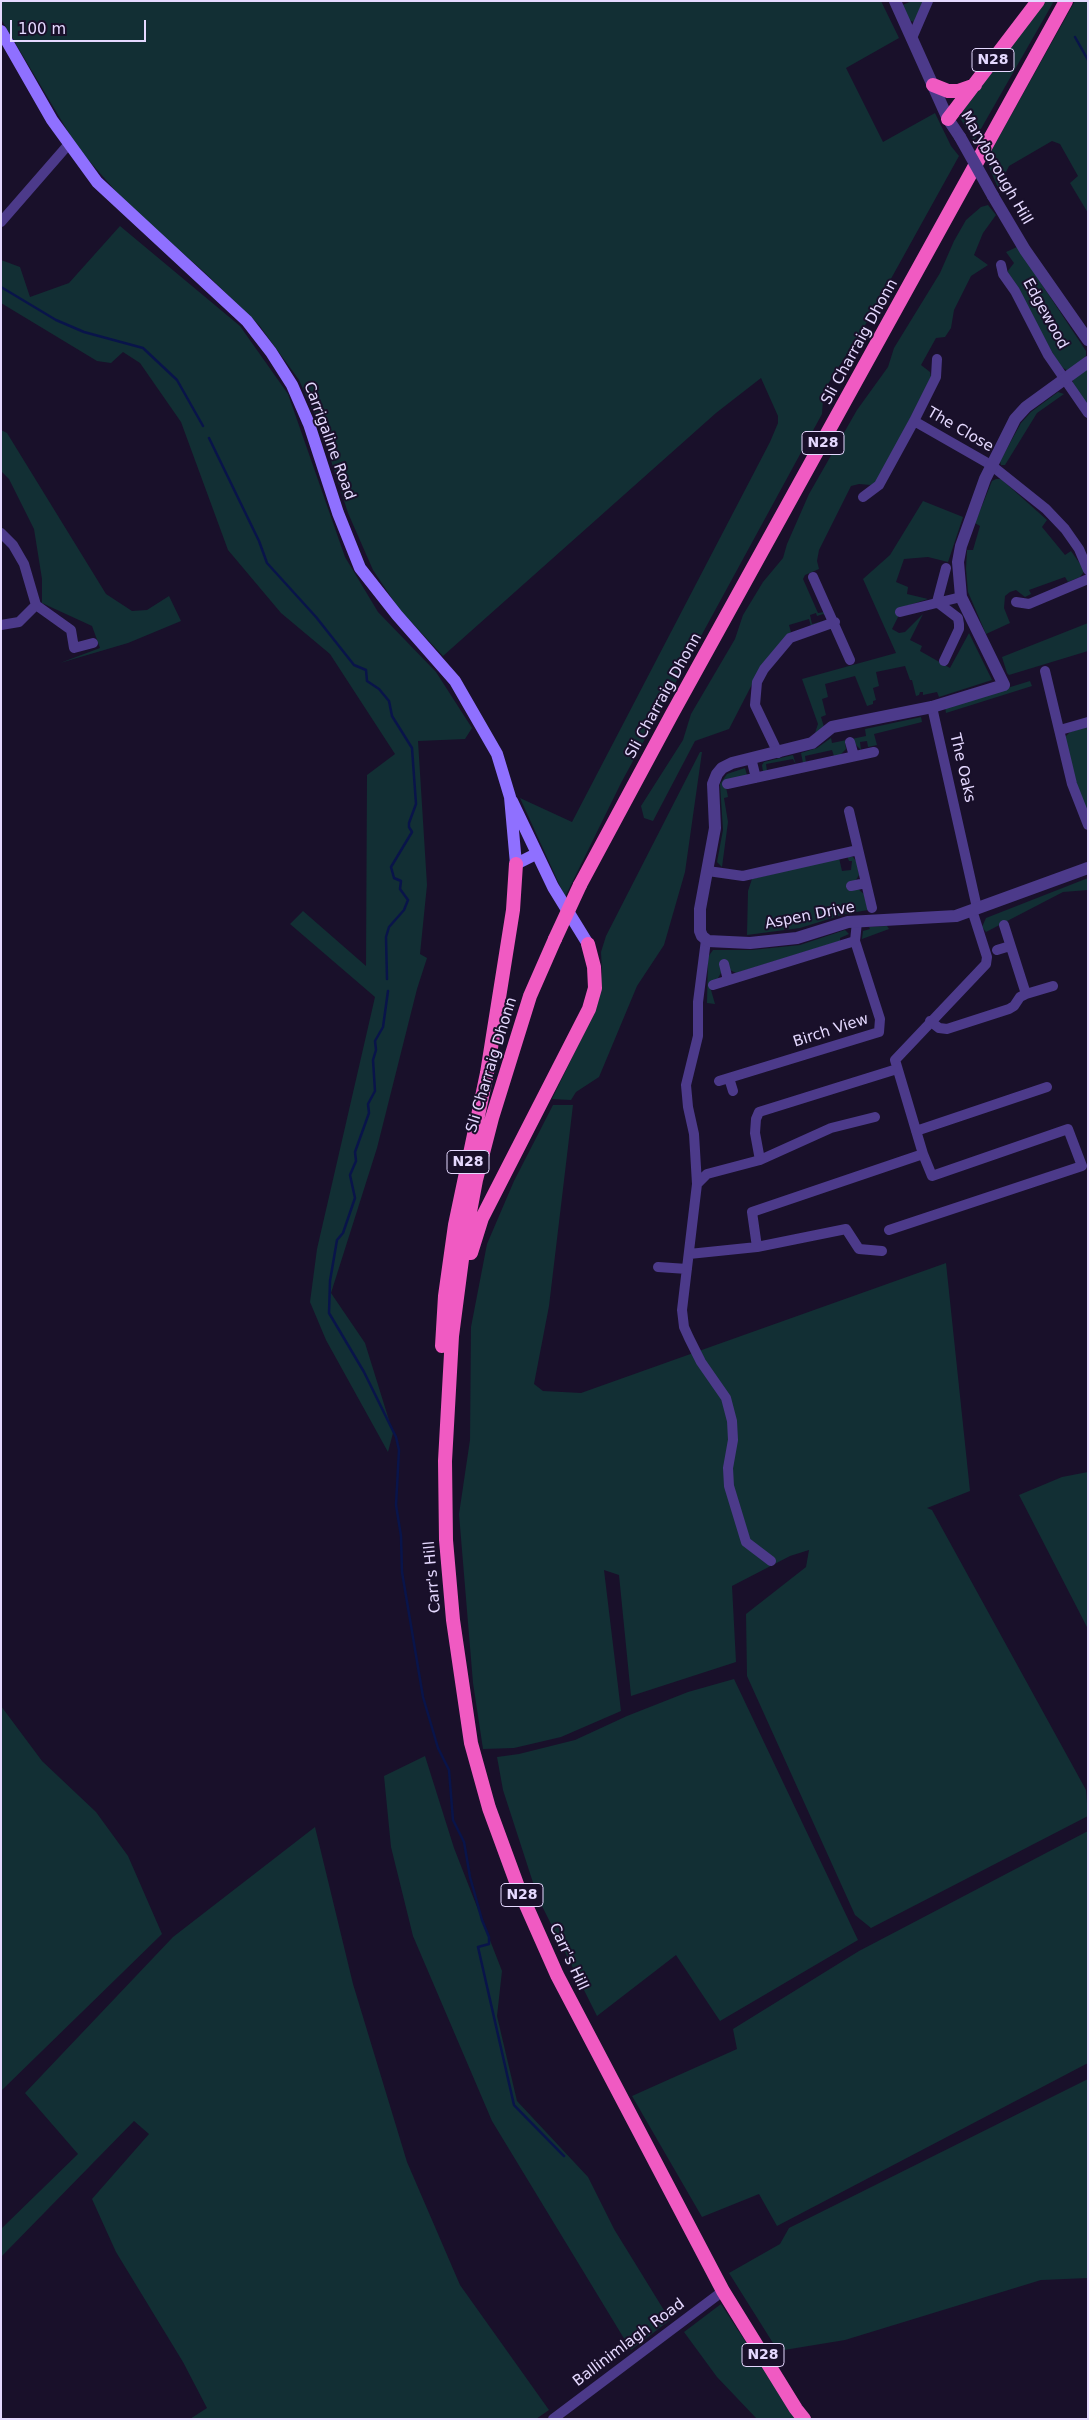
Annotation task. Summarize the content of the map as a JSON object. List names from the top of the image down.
{
  "streets": {
    "highway": ["N28", "Sli Charraig Dhonn", "Carr's Hill"],
    "main road": ["Carrigaline Road"],
    "street": [
      "Maryborough Hill",
      "Edgewood",
      "The Close",
      "The Oaks",
      "Aspen Drive",
      "Birch View",
      "Ballinimlagh Road"
    ]
  },
  "crossings": [
    ["N28", "Maryborough Hill"],
    ["N28", "Sli Charraig Dhonn"],
    ["N28", "Carrigaline Road"],
    ["N28", "Carr's Hill"],
    ["Sli Charraig Dhonn", "Carr's Hill"],
    ["Aspen Drive", "Birch View"],
    ["Carr's Hill", "Ballinimlagh Road"]
  ],
  "scale_bar": "100 m"
}
